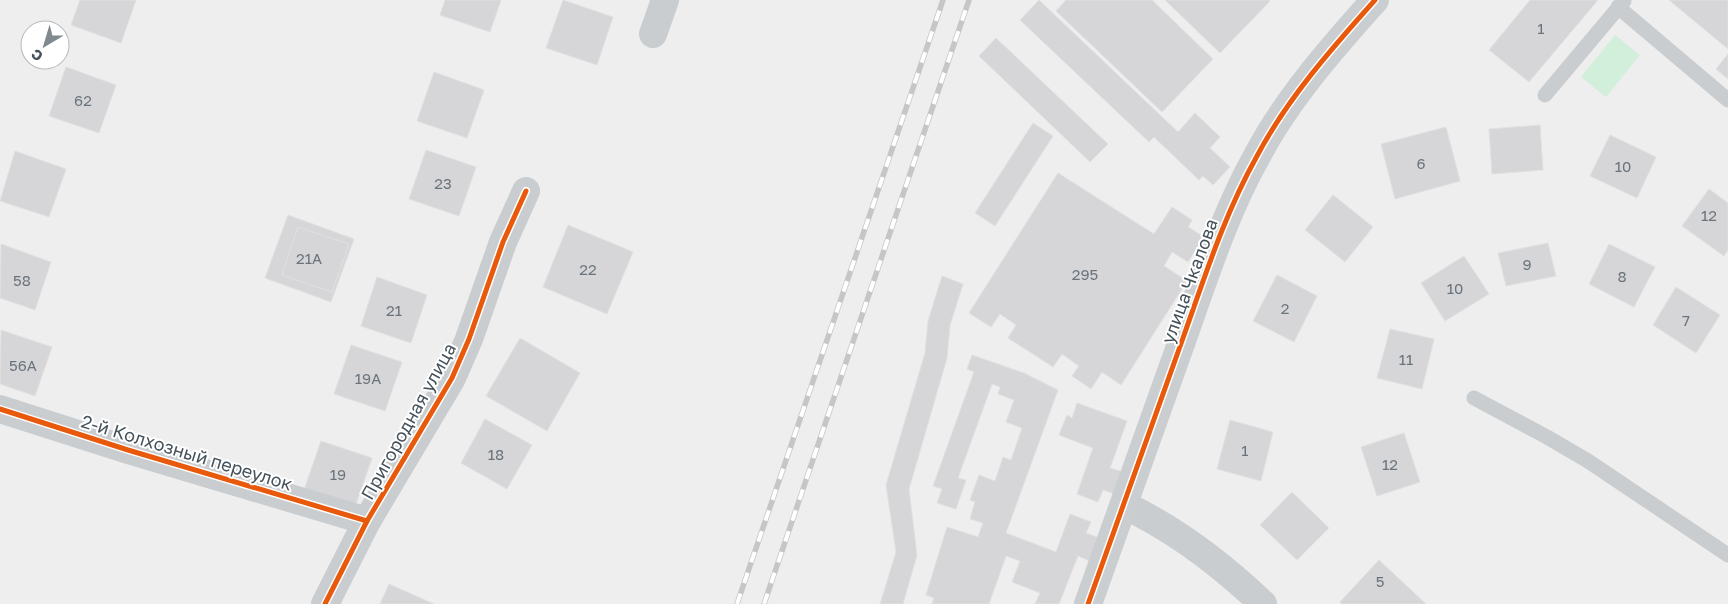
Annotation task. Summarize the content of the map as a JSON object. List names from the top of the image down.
{
  "streets": {
    "street": ["улица Чкалова", "Пригородная улица", "2-й Колхозный переулок"]
  },
  "crossings": [
    ["Пригородная улица", "2-й Колхозный переулок"]
  ],
  "house_numbers": [
    "1",
    "62",
    "6",
    "10",
    "23",
    "12",
    "21А",
    "9",
    "22",
    "295",
    "8",
    "58",
    "10",
    "2",
    "21",
    "7",
    "11",
    "56А",
    "19А",
    "1",
    "18",
    "12",
    "19",
    "5"
  ],
  "north": "bottom left"
}
